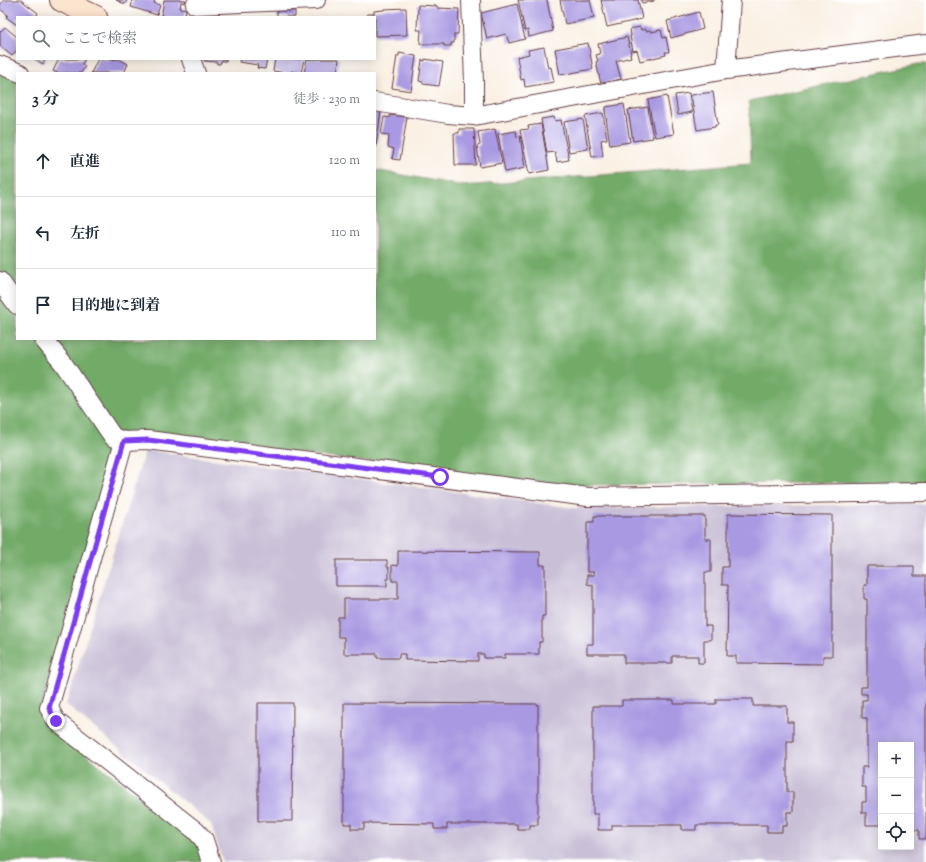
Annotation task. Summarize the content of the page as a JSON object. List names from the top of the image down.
{
  "page": {
    "search": "ここで検索",
    "heading": ["3 分", "徒歩 · 230 m"],
    "list": [
      ["直進", "120 m"],
      ["左折", "110 m"],
      "目的地に到着"
    ],
    "map_buttons": ["+", "−"]
  }
}
